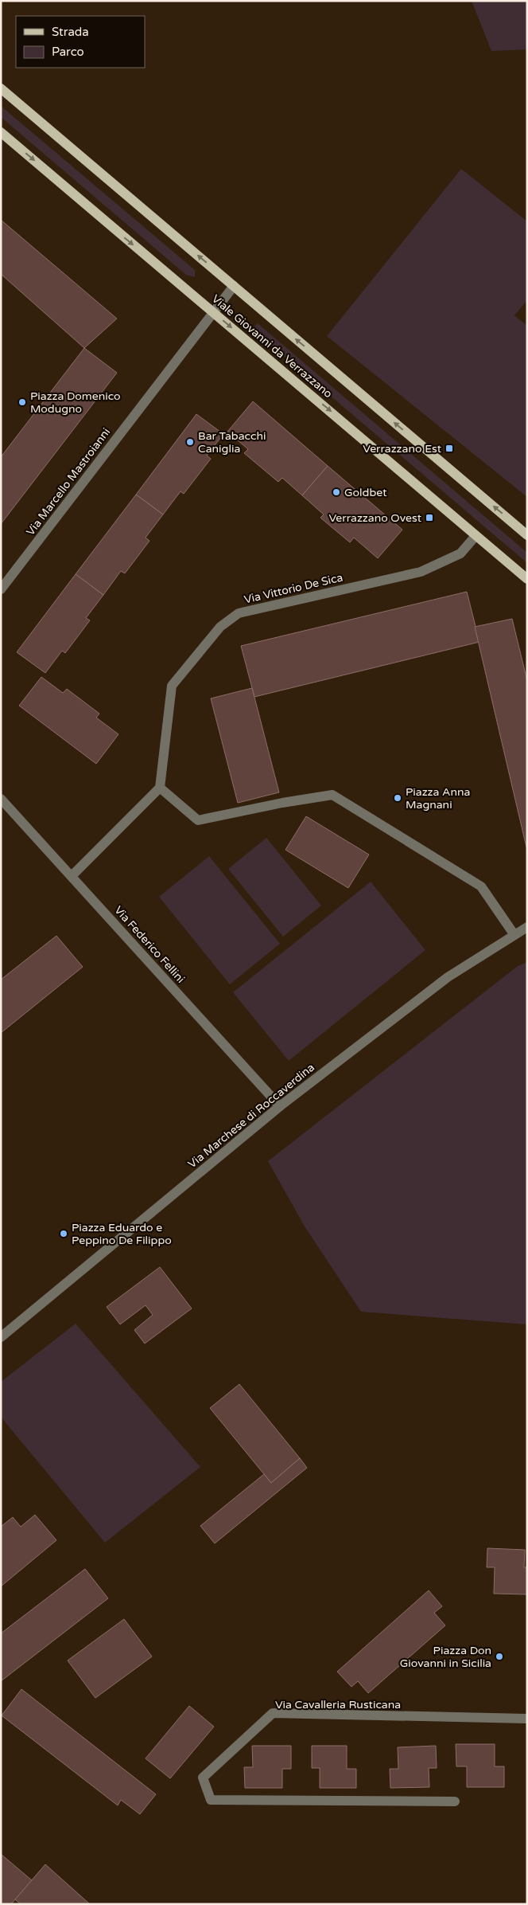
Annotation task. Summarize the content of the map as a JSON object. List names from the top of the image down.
{
  "streets": {
    "main road": ["Viale Giovanni da Verrazzano"],
    "street": [
      "Via Marcello Mastroianni",
      "Via Vittorio De Sica",
      "Via Federico Fellini",
      "Via Marchese di Roccaverdina",
      "Via Cavalleria Rusticana"
    ]
  },
  "crossings": [
    ["Viale Giovanni da Verrazzano", "Via Marcello Mastroianni"],
    ["Viale Giovanni da Verrazzano", "Via Vittorio De Sica"],
    ["Via Federico Fellini", "Via Marchese di Roccaverdina"]
  ],
  "places": {
    "other": [
      "Piazza Domenico Modugno",
      "Bar Tabacchi Caniglia",
      "Goldbet",
      "Piazza Anna Magnani",
      "Piazza Eduardo e Peppino De Filippo",
      "Piazza Don Giovanni in Sicilia"
    ],
    "transit": ["Verrazzano Est", "Verrazzano Ovest"]
  },
  "legend": ["Strada", "Parco"]
}
